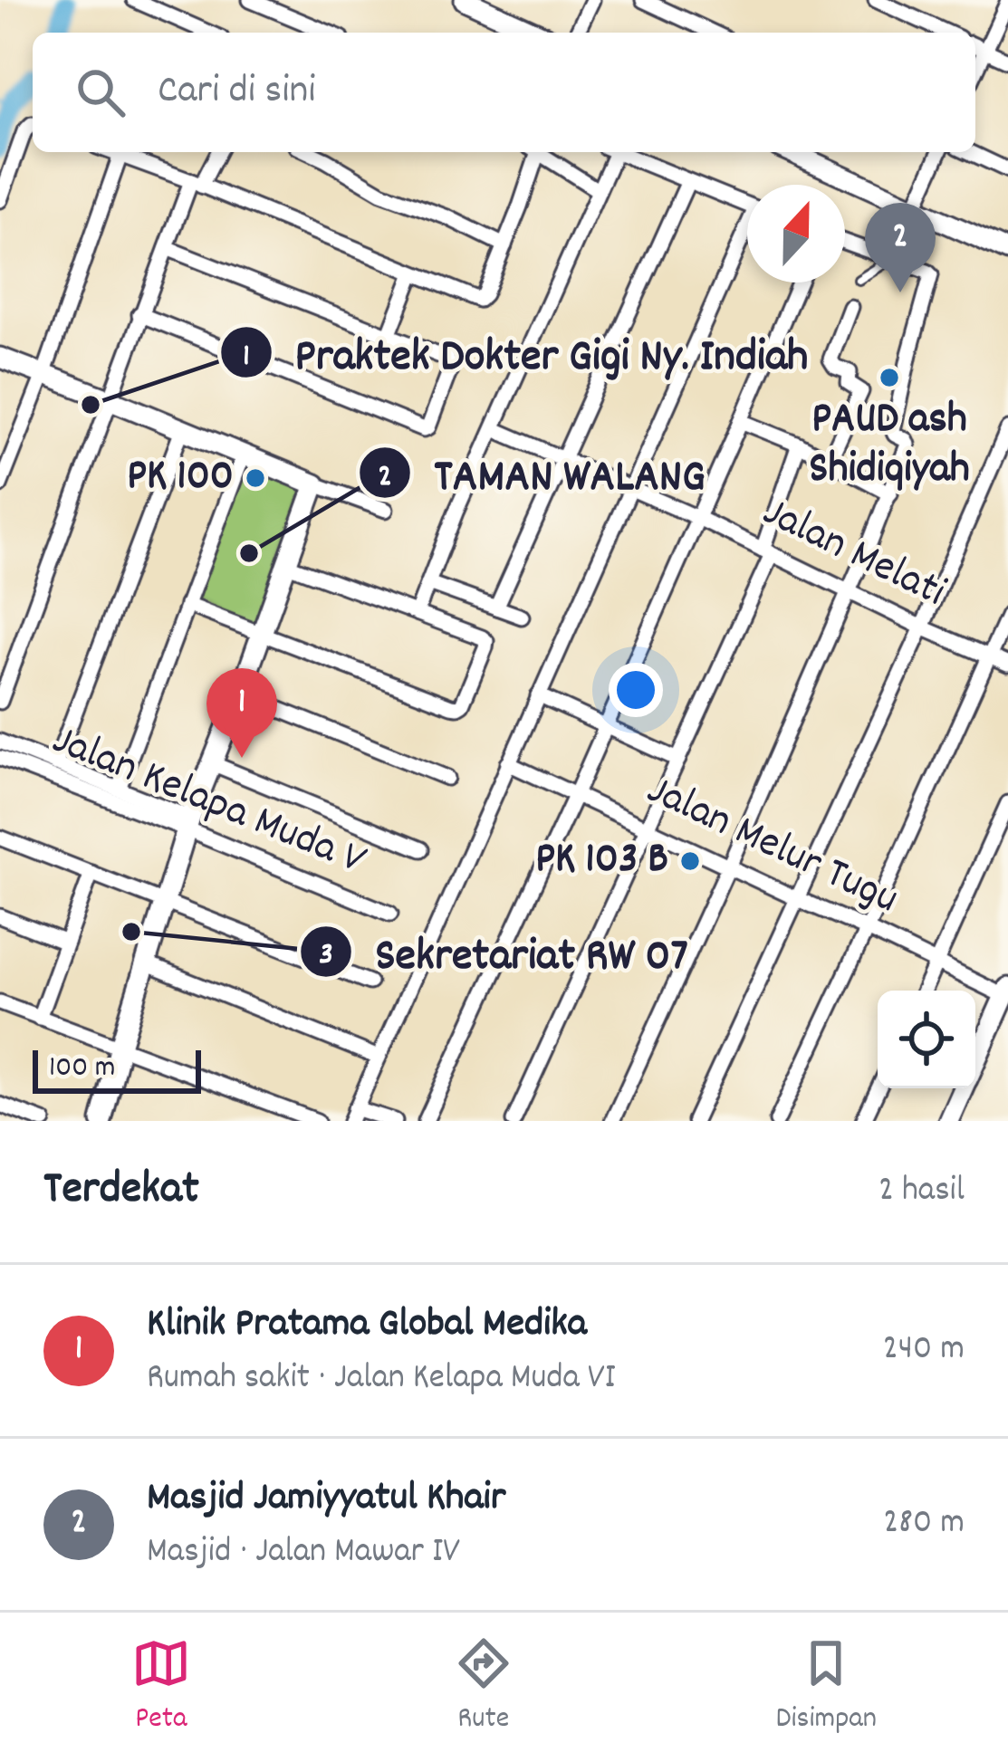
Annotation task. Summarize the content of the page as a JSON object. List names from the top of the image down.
{
  "streets": {
    "street": ["Jalan Melati", "Jalan Kelapa Muda V", "Jalan Melur Tugu"]
  },
  "places": [
    "PAUD ash Shidiqiyah",
    "Praktek Dokter Gigi Ny. Indiah",
    "PK 100",
    "TAMAN WALANG",
    "PK 103 B",
    "Sekretariat RW 07"
  ],
  "scale_bar": "100 m",
  "north": "top",
  "page": {
    "search": "Cari di sini",
    "pins": ["2", "1"],
    "scale": "100 m",
    "heading": ["Terdekat", "2 hasil"],
    "list": [
      {
        "mark": "1",
        "name": "Klinik Pratama Global Medika",
        "note": "Rumah sakit · Jalan Kelapa Muda VI",
        "value": "240 m"
      },
      {
        "mark": "2",
        "name": "Masjid Jamiyyatul Khair",
        "note": "Masjid · Jalan Mawar IV",
        "value": "280 m"
      }
    ],
    "nav": ["Peta", "Rute", "Disimpan"]
  }
}
